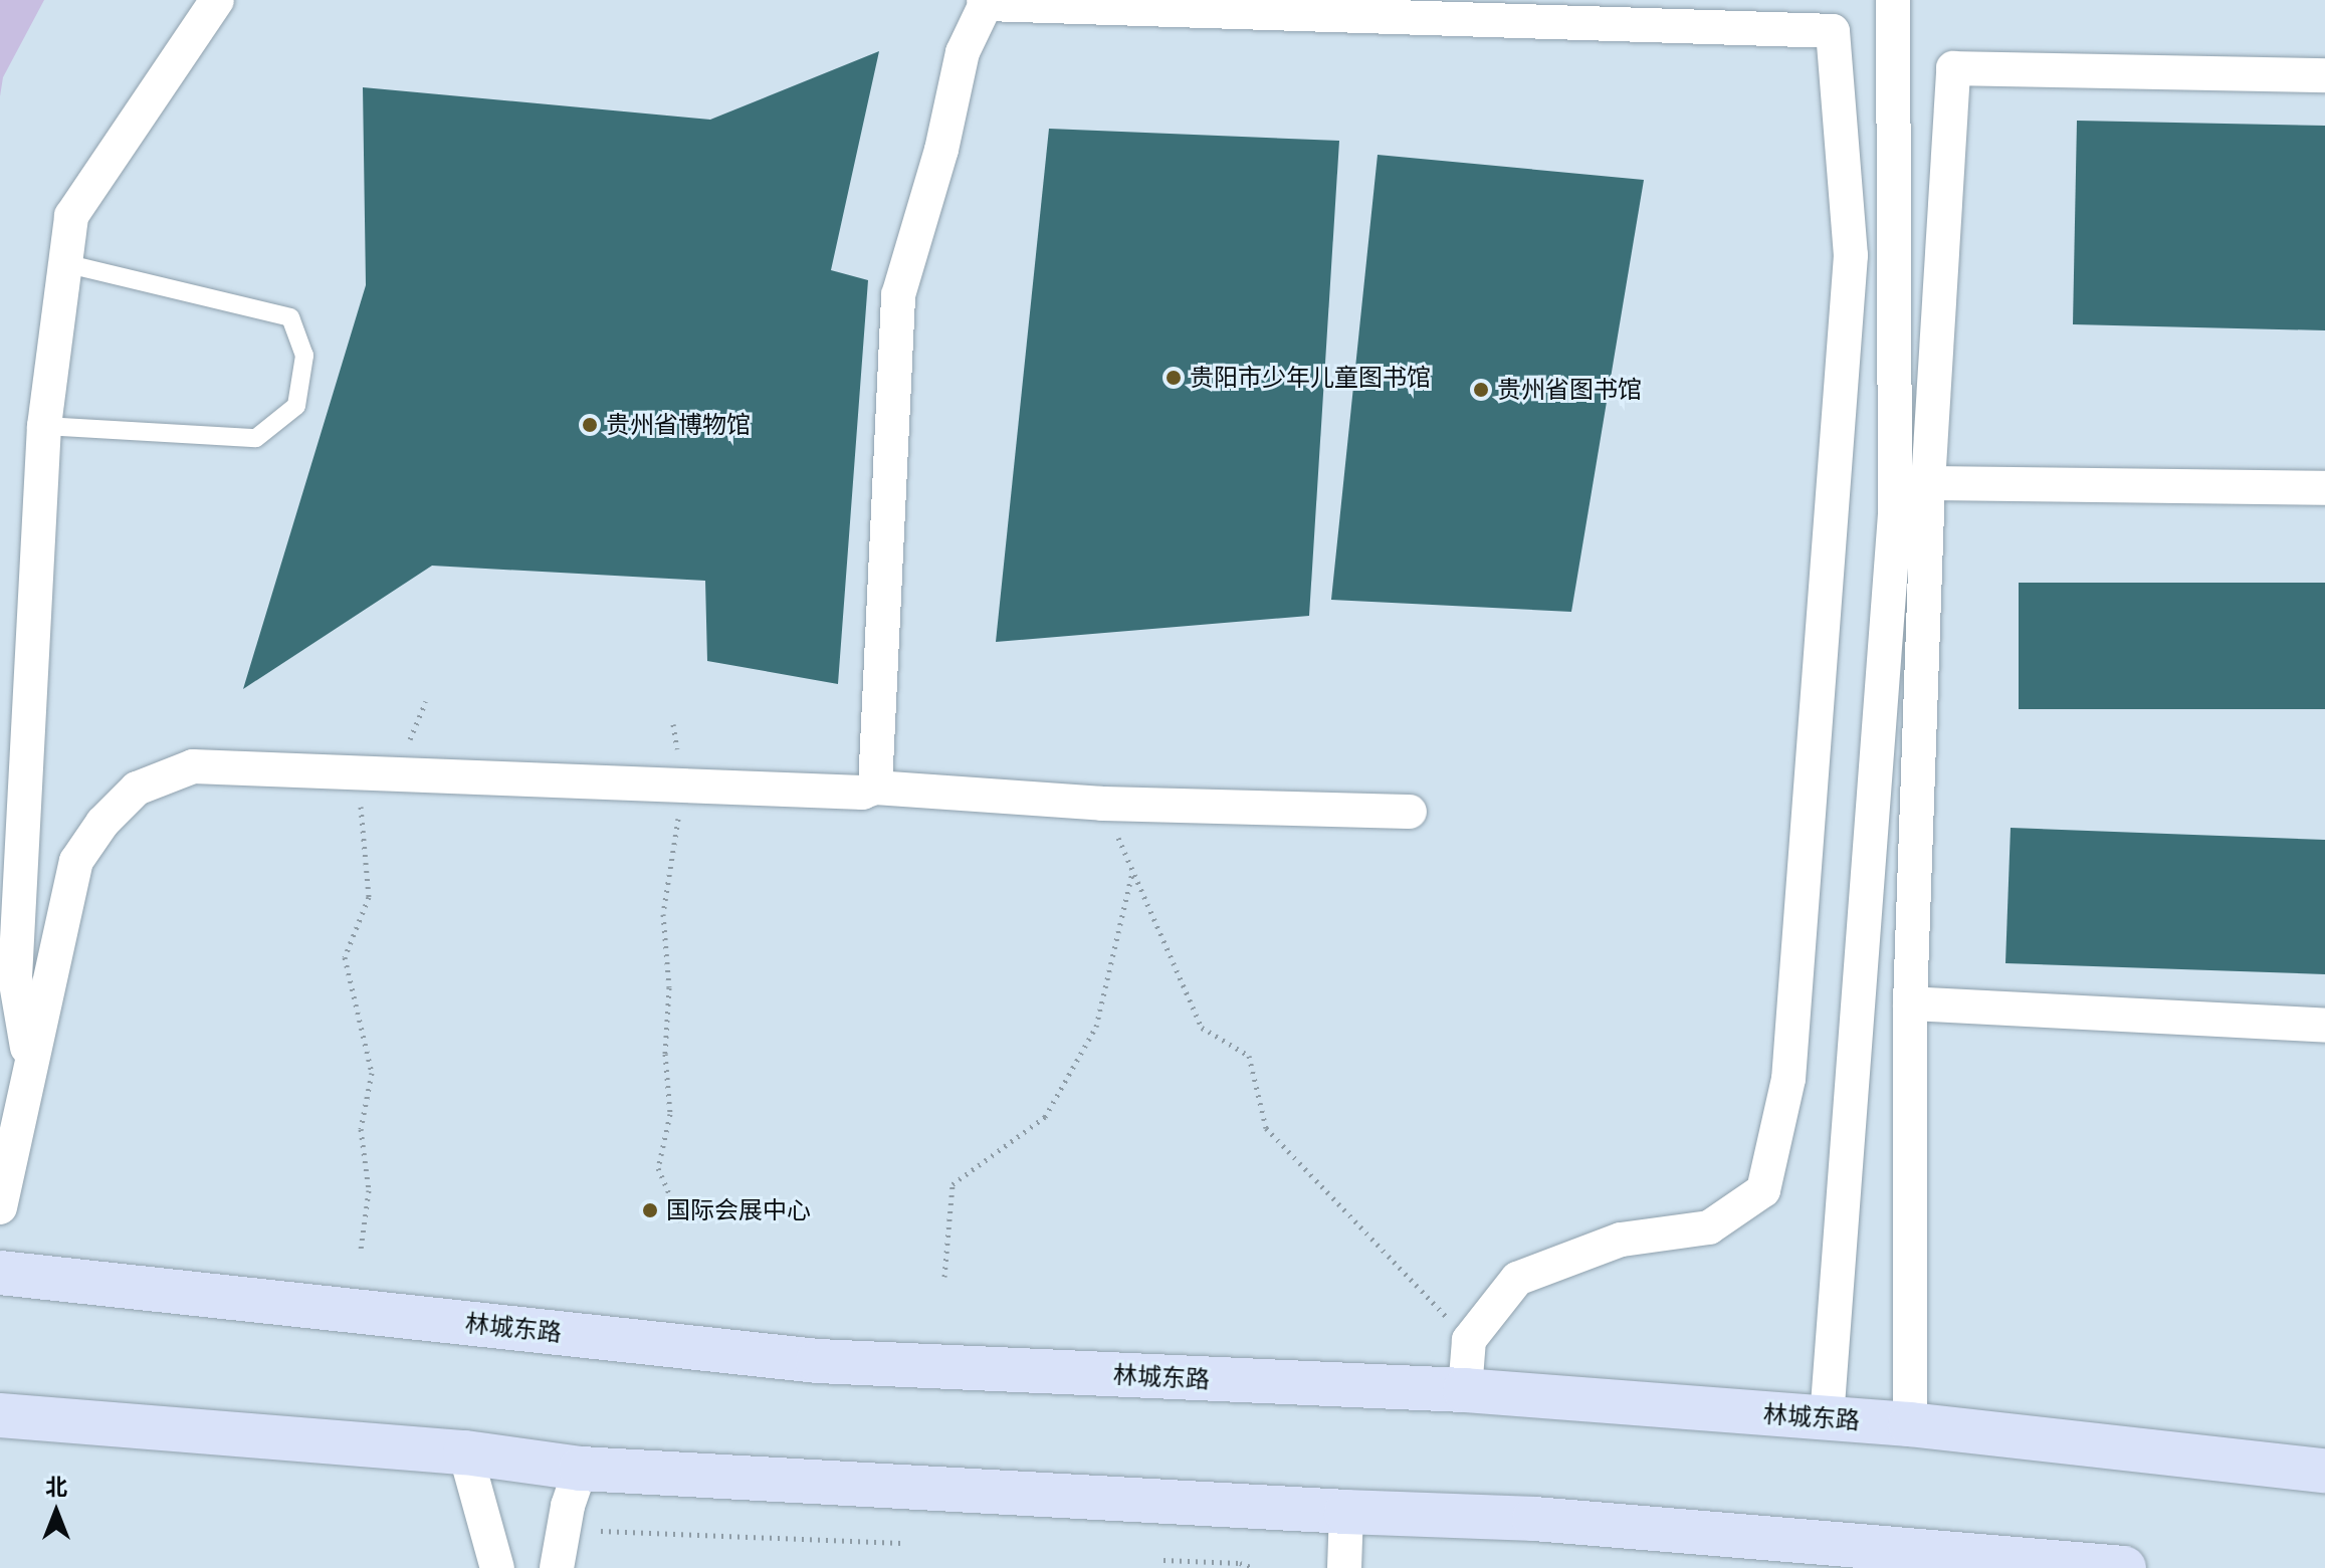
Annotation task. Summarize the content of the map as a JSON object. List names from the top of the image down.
{
  "streets": {
    "main road": ["林城东路"]
  },
  "places": [
    "贵阳市少年儿童图书馆",
    "贵州省图书馆",
    "贵州省博物馆",
    "国际会展中心"
  ],
  "north": "top"
}
